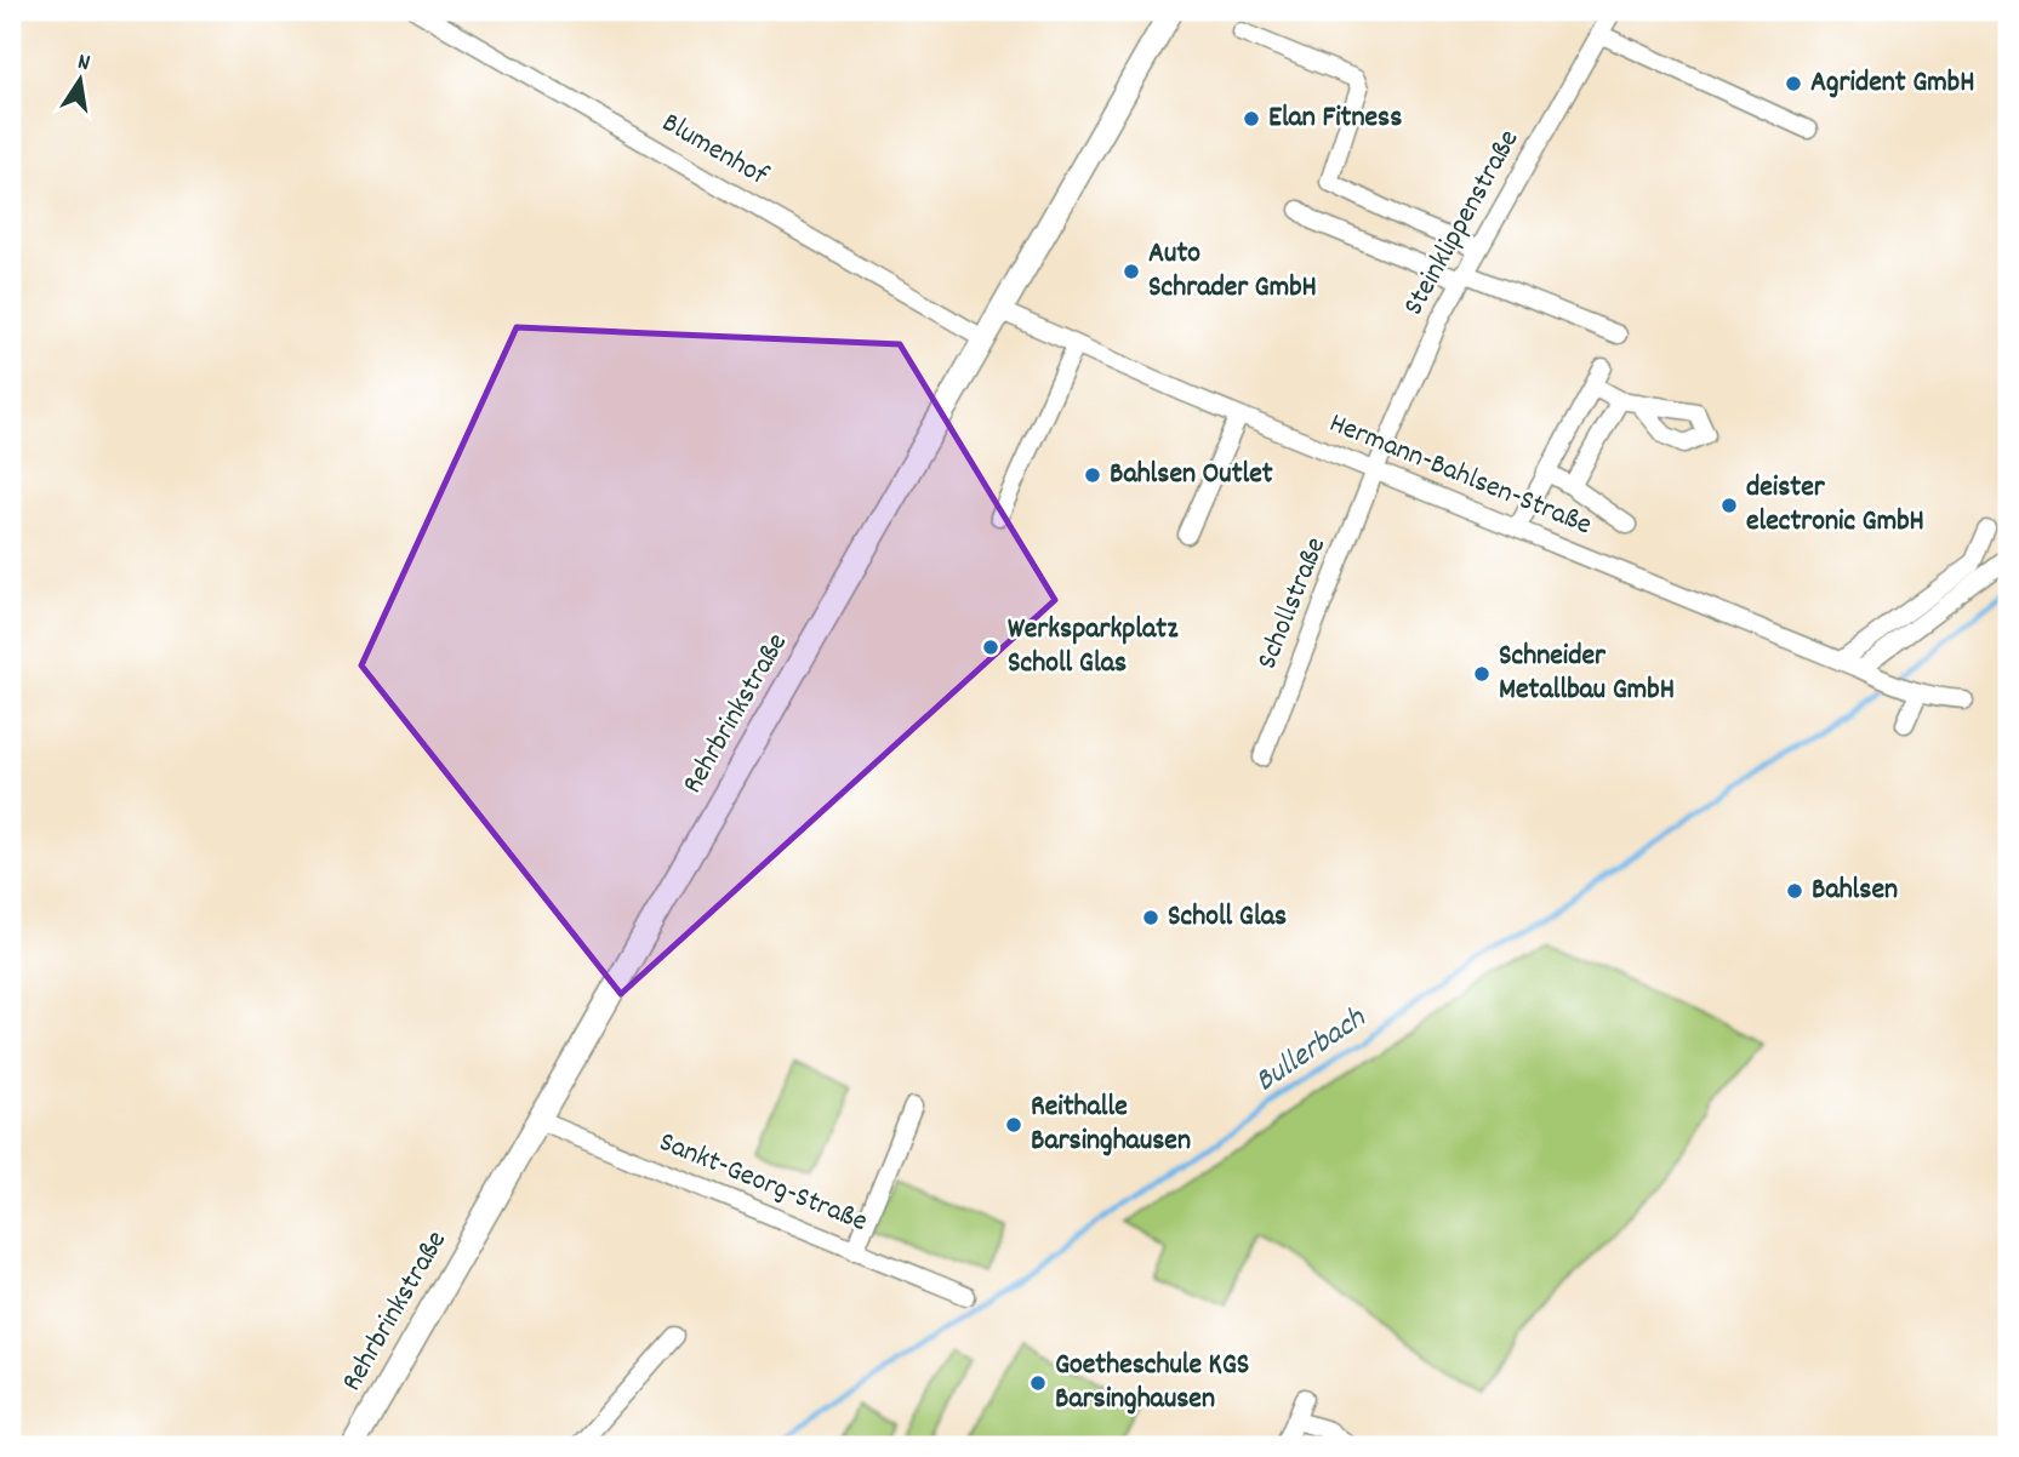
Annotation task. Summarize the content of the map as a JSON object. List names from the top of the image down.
{
  "streets": {
    "main road": ["Rehrbrinkstraße"],
    "street": [
      "Blumenhof",
      "Steinklippenstraße",
      "Hermann-Bahlsen-Straße",
      "Schollstraße",
      "Sankt-Georg-Straße"
    ]
  },
  "crossings": [
    ["Blumenhof", "Rehrbrinkstraße"],
    ["Steinklippenstraße", "Hermann-Bahlsen-Straße"],
    ["Steinklippenstraße", "Schollstraße"],
    ["Hermann-Bahlsen-Straße", "Schollstraße"],
    ["Hermann-Bahlsen-Straße", "Rehrbrinkstraße"],
    ["Rehrbrinkstraße", "Sankt-Georg-Straße"]
  ],
  "water": ["Bullerbach"],
  "places": [
    "Agrident GmbH",
    "Elan Fitness",
    "Auto Schrader GmbH",
    "Bahlsen Outlet",
    "deister electronic GmbH",
    "Werksparkplatz Scholl Glas",
    "Schneider Metallbau GmbH",
    "Bahlsen",
    "Scholl Glas",
    "Reithalle Barsinghausen",
    "Goetheschule KGS Barsinghausen"
  ],
  "north": "top"
}
